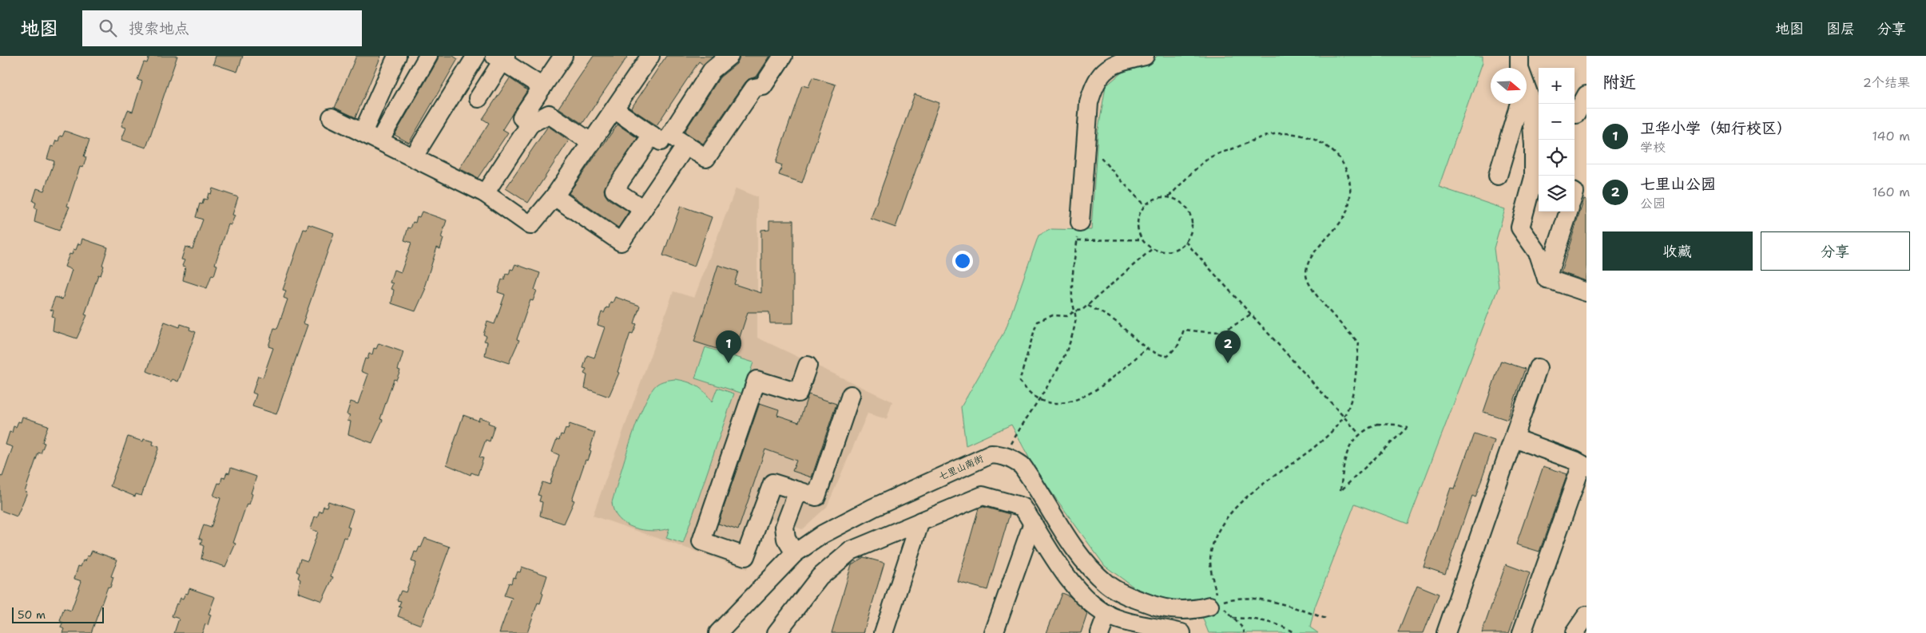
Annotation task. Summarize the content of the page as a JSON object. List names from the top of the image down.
{
  "streets": {
    "street": ["七里山南街"]
  },
  "scale_bar": "50 m",
  "north": "right",
  "page": {
    "header": "地图",
    "search": "搜索地点",
    "nav": ["地图", "图层", "分享"],
    "heading": ["附近", "2个结果"],
    "map_buttons": ["+", "−"],
    "list": [
      {
        "mark": "1",
        "name": "卫华小学（知行校区）",
        "note": "学校",
        "value": "140 m"
      },
      {
        "mark": "2",
        "name": "七里山公园",
        "note": "公园",
        "value": "160 m"
      }
    ],
    "buttons": ["收藏", "分享"],
    "pins": ["1", "2"],
    "scale": "50 m"
  }
}
